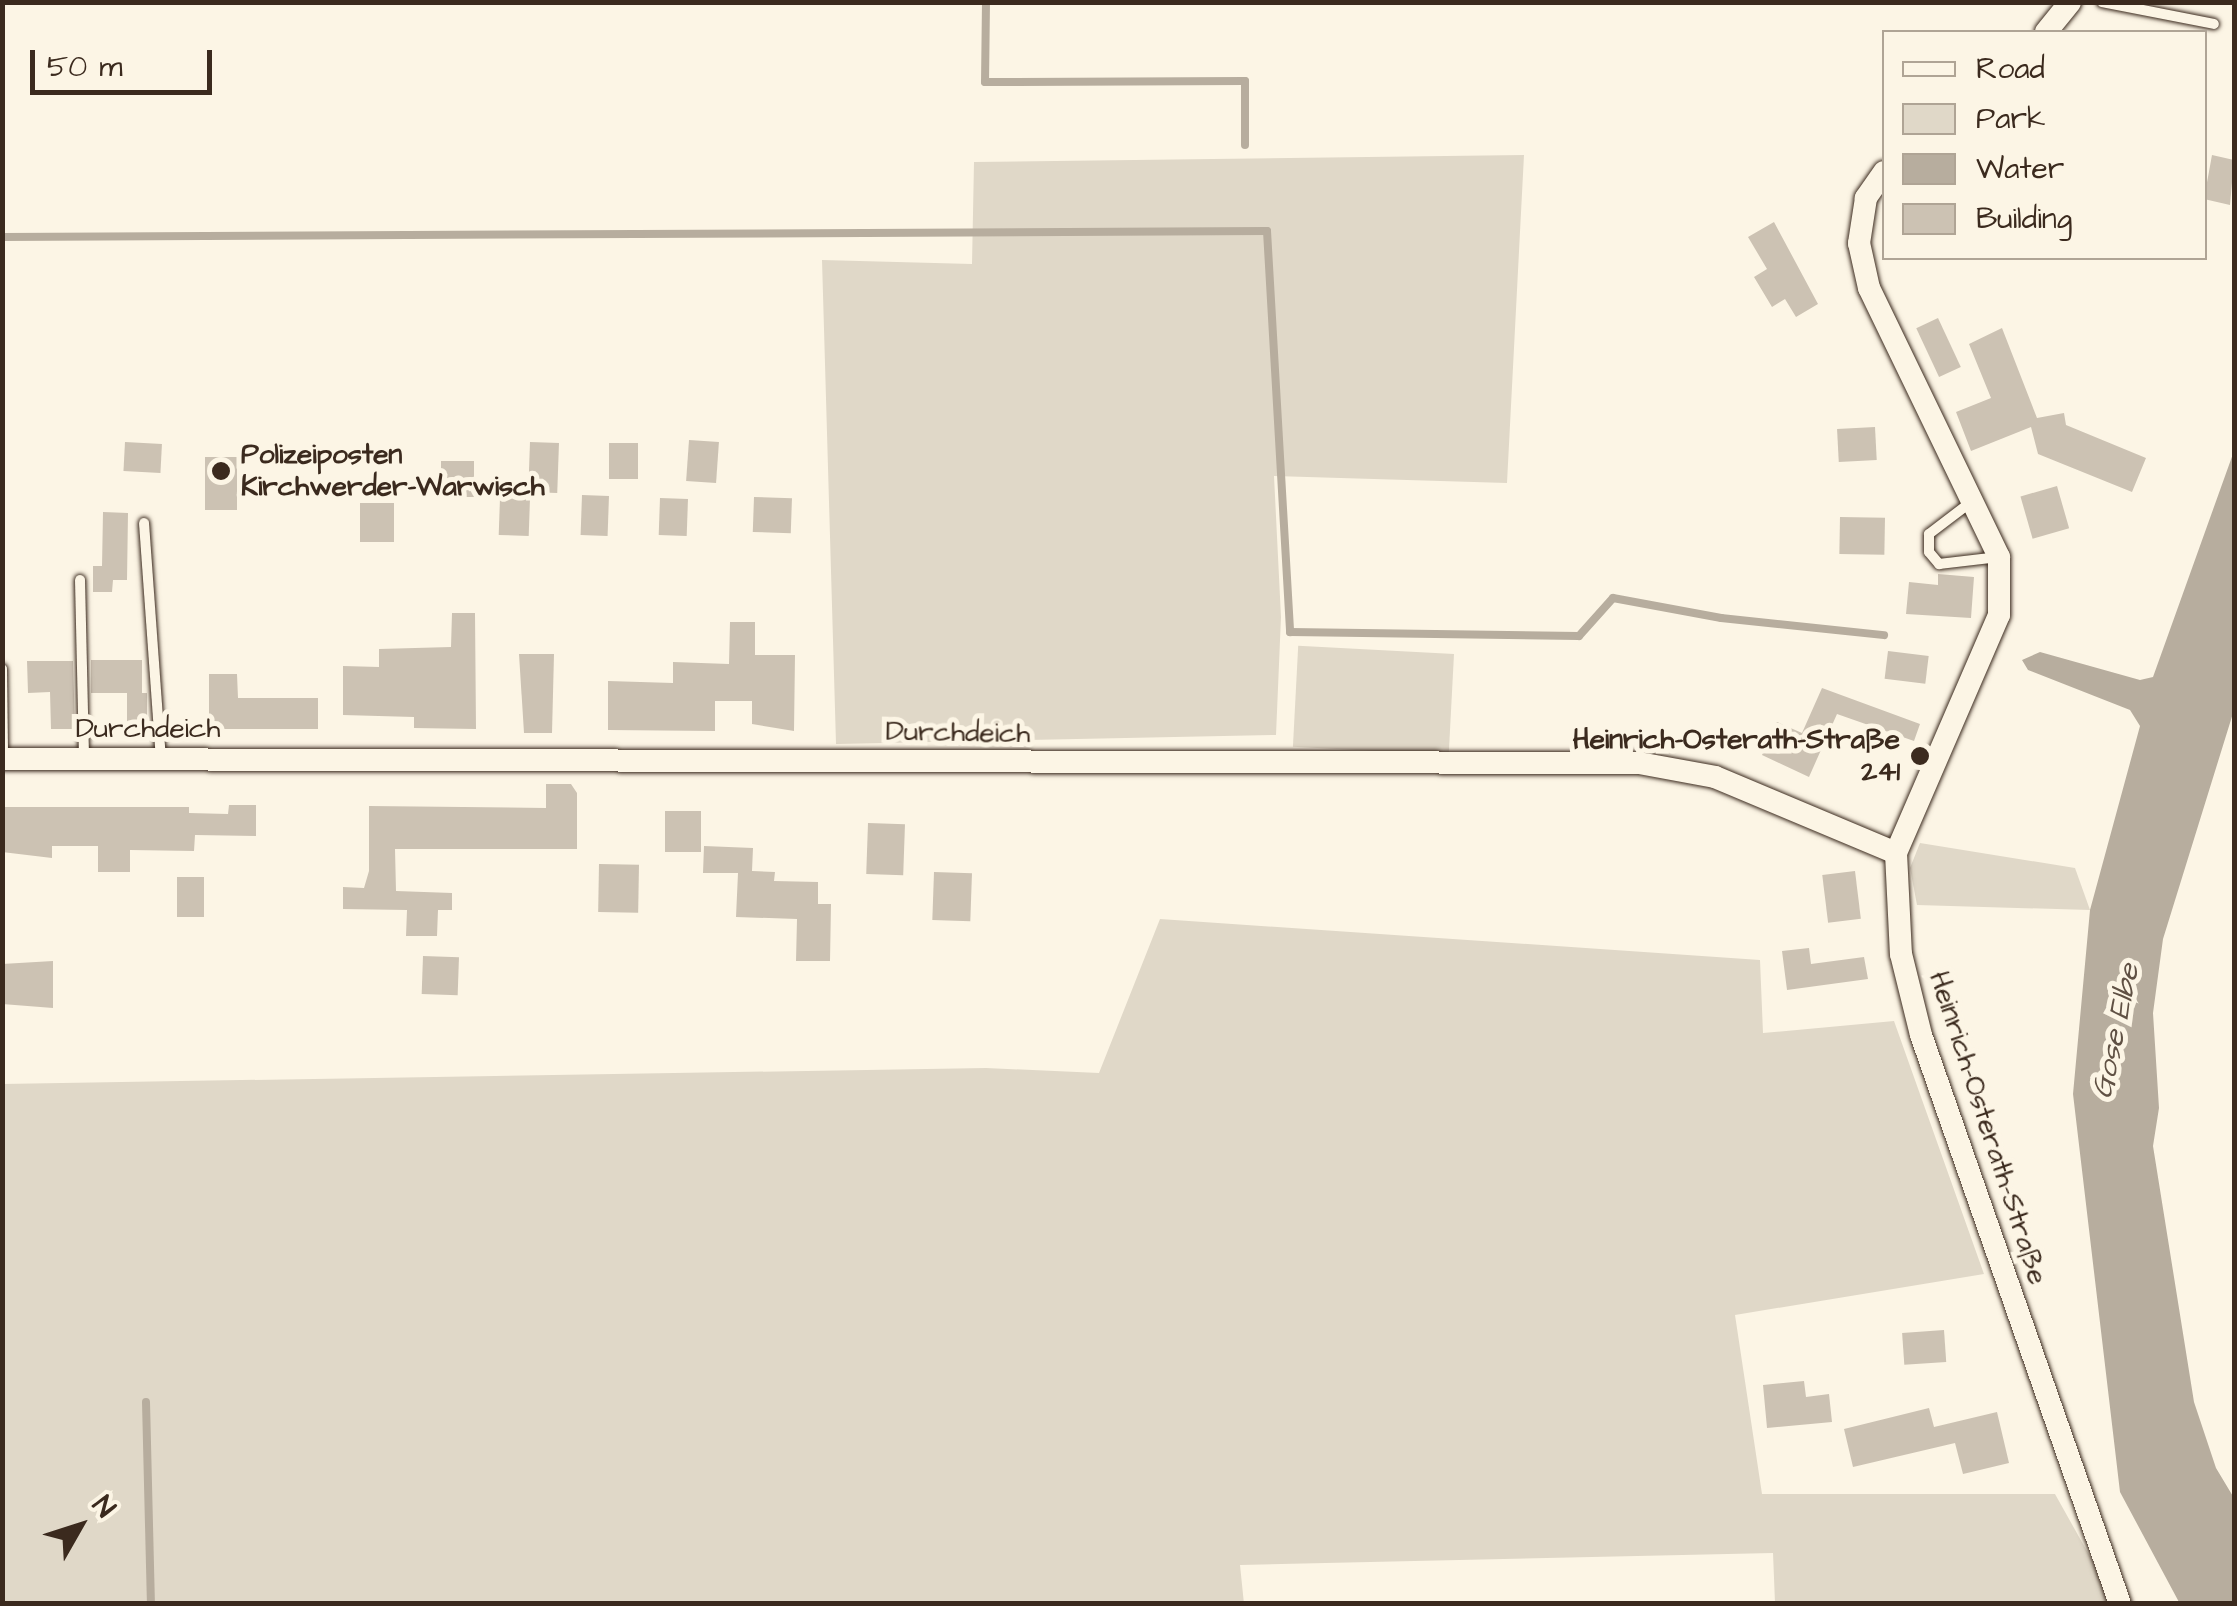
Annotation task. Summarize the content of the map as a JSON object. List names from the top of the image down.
{
  "streets": {
    "street": ["Durchdeich", "Heinrich-Osterath-Straße"]
  },
  "crossings": [
    ["Durchdeich", "Heinrich-Osterath-Straße"]
  ],
  "water": ["Gose Elbe"],
  "places": ["Polizeiposten Kirchwerder-Warwisch", "Heinrich-Osterath-Straße 241"],
  "legend": [
    "Road",
    "Park",
    "Water",
    "Building"
  ],
  "scale_bar": "50 m",
  "north": "top right"
}
